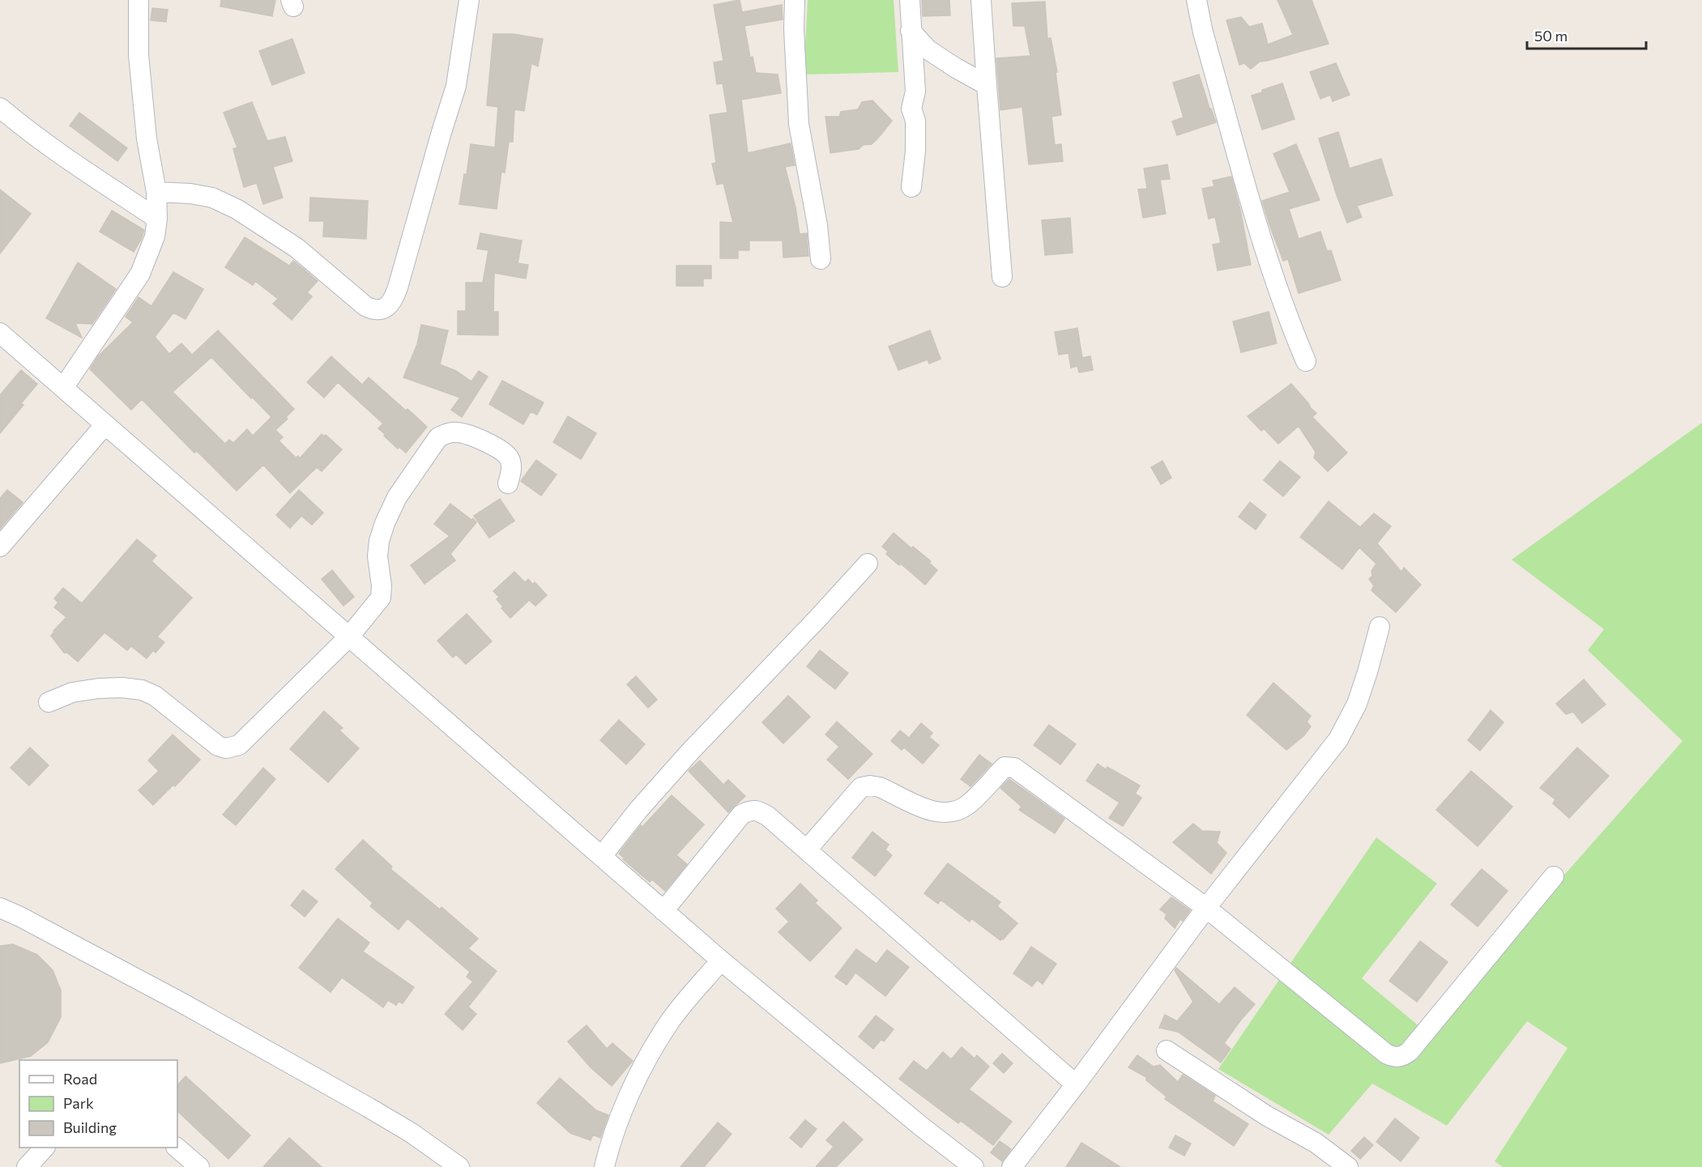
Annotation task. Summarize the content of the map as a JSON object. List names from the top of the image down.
{
  "legend": ["Road", "Park", "Building"],
  "scale_bar": "50 m"
}
